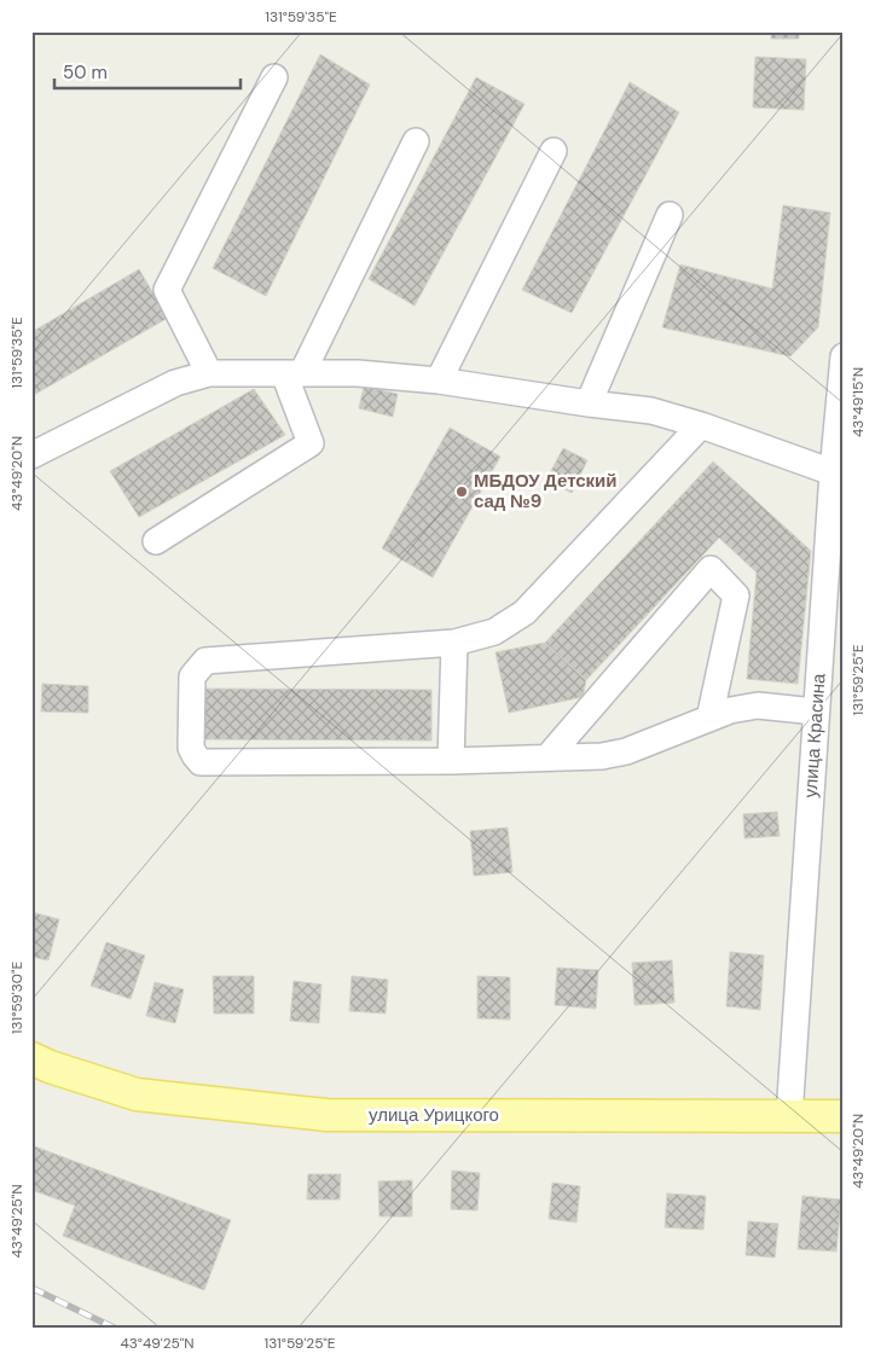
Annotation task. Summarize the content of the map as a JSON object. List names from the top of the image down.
{
  "streets": {
    "main road": ["улица Урицкого"],
    "street": ["улица Красина"]
  },
  "crossings": [
    ["улица Красина", "улица Урицкого"]
  ],
  "places": ["МБДОУ Детский сад №9"],
  "scale_bar": "50 m",
  "coordinates": [
    "131°59'35\"E",
    "43°49'15\"N",
    "43°49'20\"N",
    "131°59'25\"E",
    "131°59'30\"E",
    "43°49'25\"N"
  ]
}
